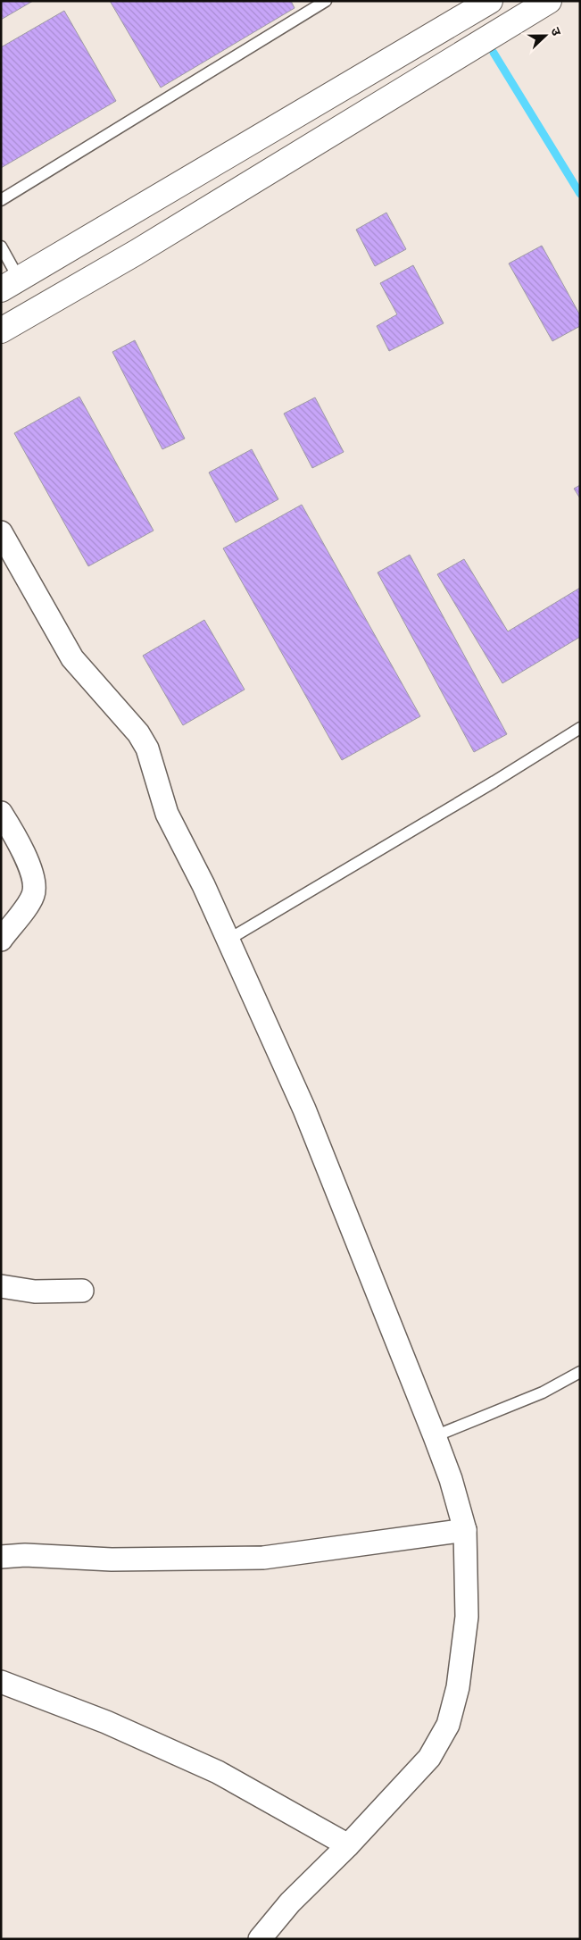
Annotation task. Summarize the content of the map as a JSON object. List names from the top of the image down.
{
  "north": "right"
}
